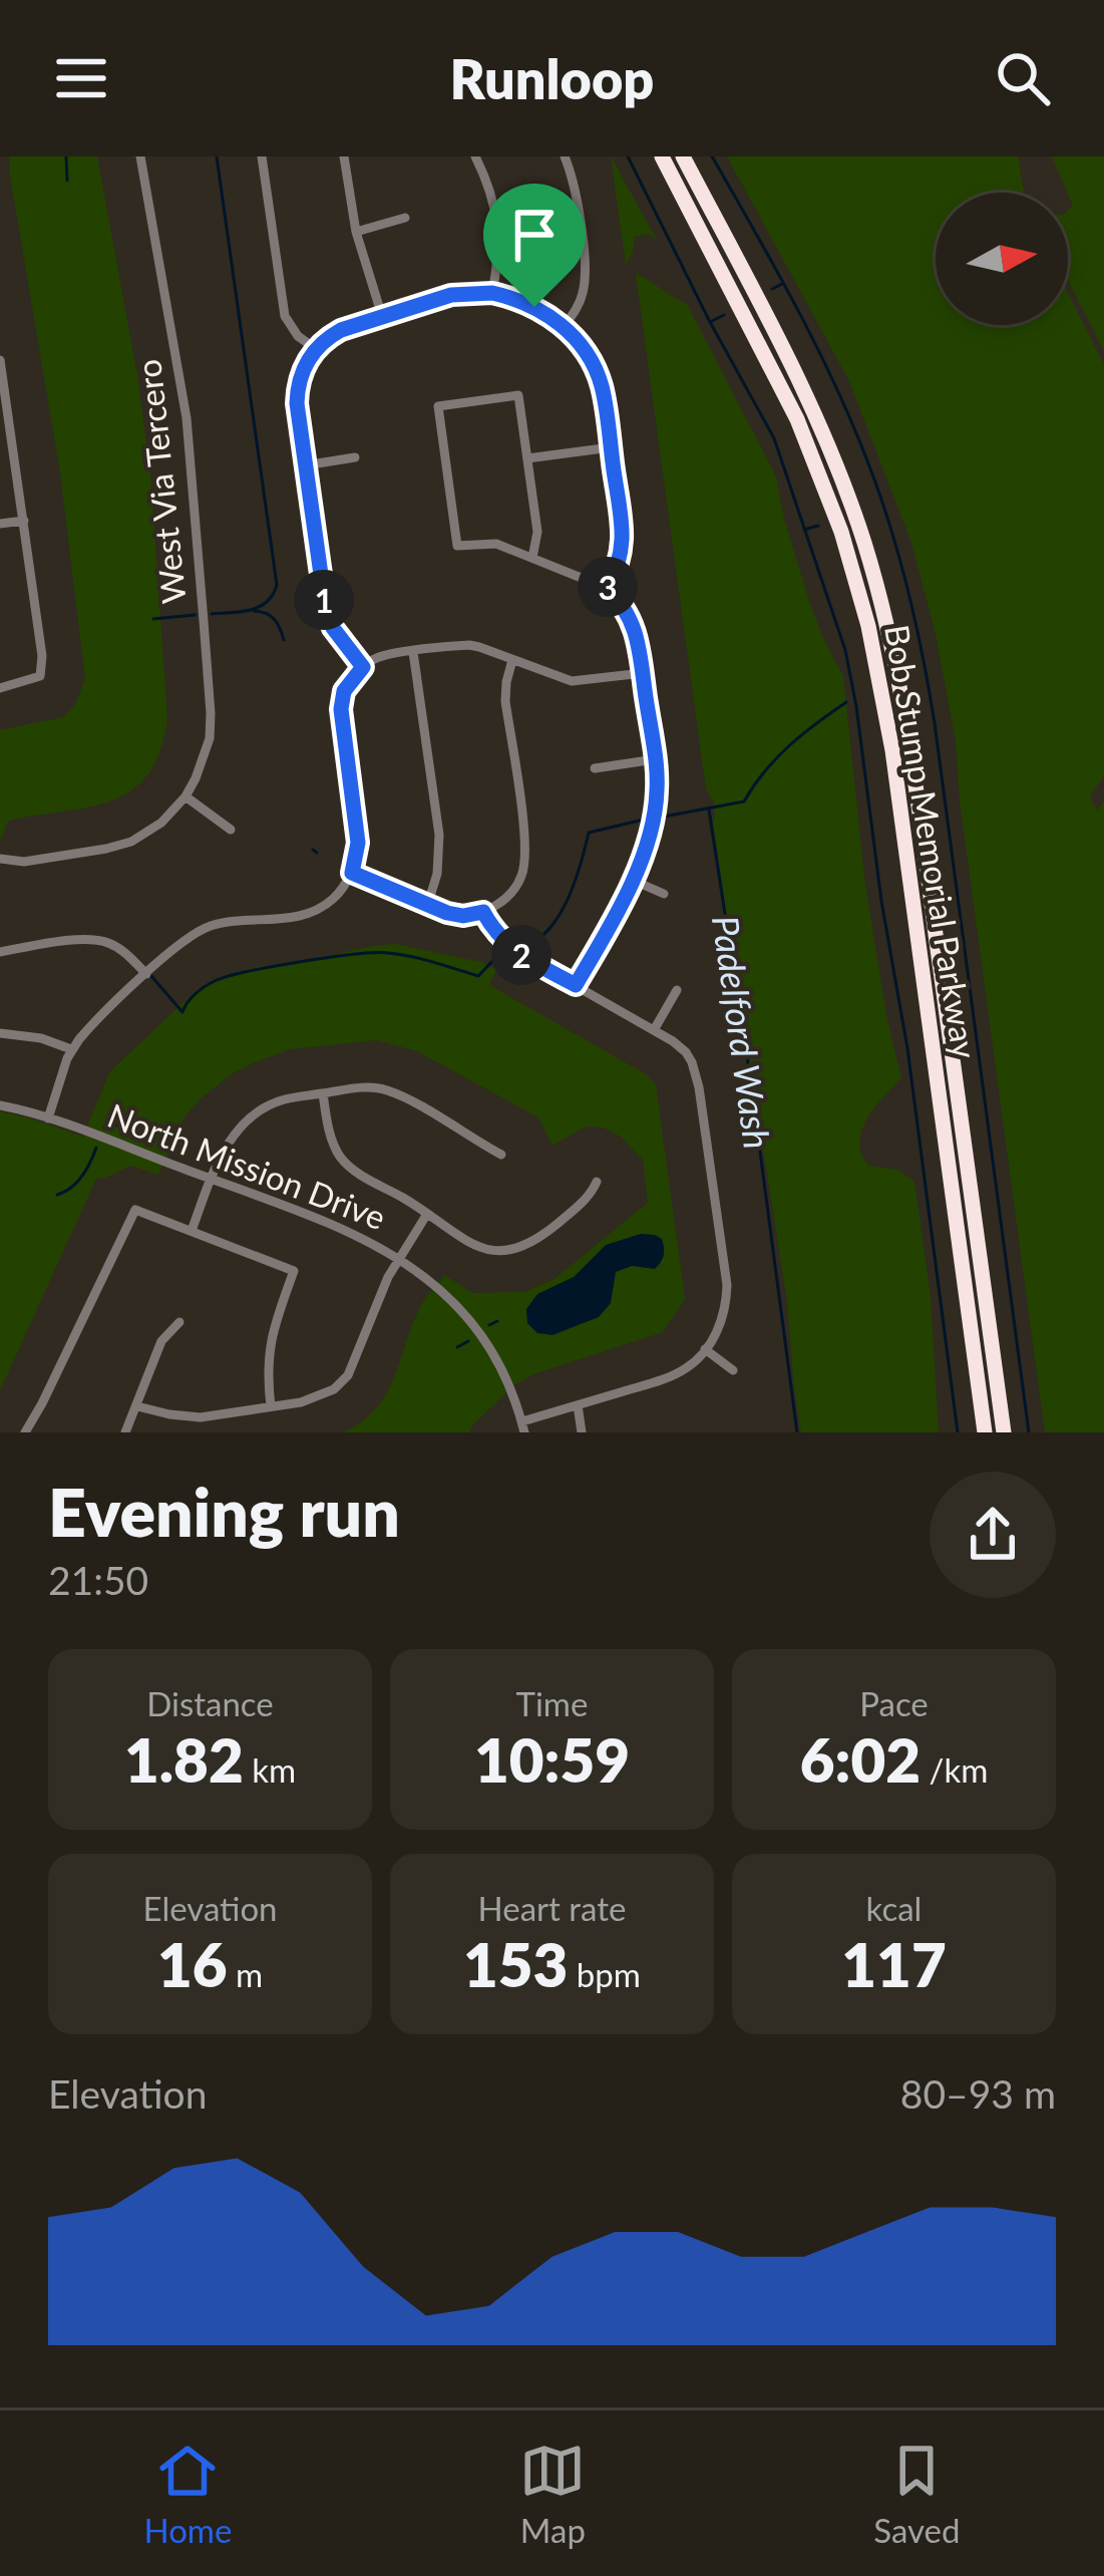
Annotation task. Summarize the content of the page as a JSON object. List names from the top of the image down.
{
  "streets": {
    "highway": ["Bob Stump Memorial Parkway"],
    "street": ["West Via Tercero", "North Mission Drive"]
  },
  "water": ["Padelford Wash"],
  "north": "right",
  "page": {
    "header": "Runloop",
    "pins": ["3", "1", "2"],
    "heading": ["Evening run", "21:50"],
    "stats": [
      ["Distance", "1.82 km"],
      ["Time", "10:59"],
      ["Pace", "6:02 /km"],
      ["Elevation", "16 m"],
      ["Heart rate", "153 bpm"],
      ["kcal", "117"]
    ],
    "chart": ["Elevation", "80–93 m"],
    "tabs": ["Home", "Map", "Saved"]
  }
}
